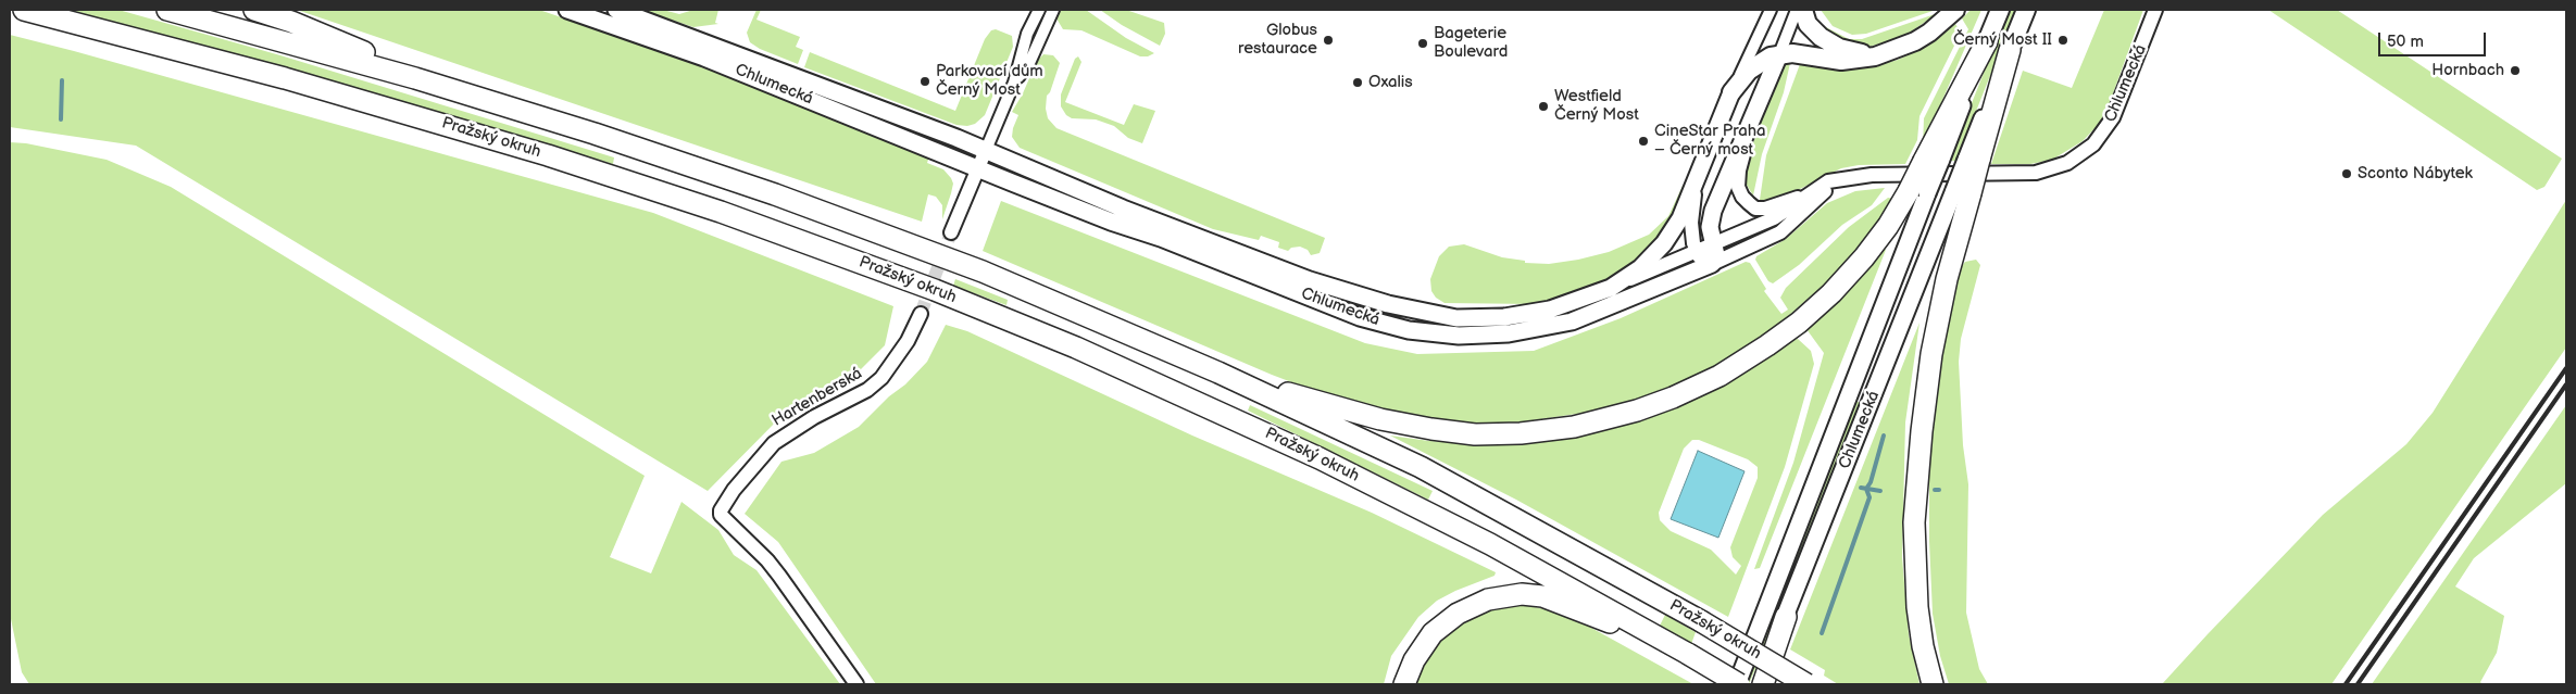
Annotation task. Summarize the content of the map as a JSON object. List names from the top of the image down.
{
  "streets": {
    "highway": ["Pražský okruh"],
    "main road": ["Chlumecká"],
    "street": ["Hartenberská"]
  },
  "crossings": [
    ["Chlumecká", "Pražský okruh"]
  ],
  "places": [
    "Globus restaurace",
    "Černý Most II",
    "Bageterie Boulevard",
    "Hornbach",
    "Parkovací dům Černý Most",
    "Oxalis",
    "Westfield Černý Most",
    "CineStar Praha – Černý most",
    "Sconto Nábytek"
  ],
  "scale_bar": "50 m"
}
